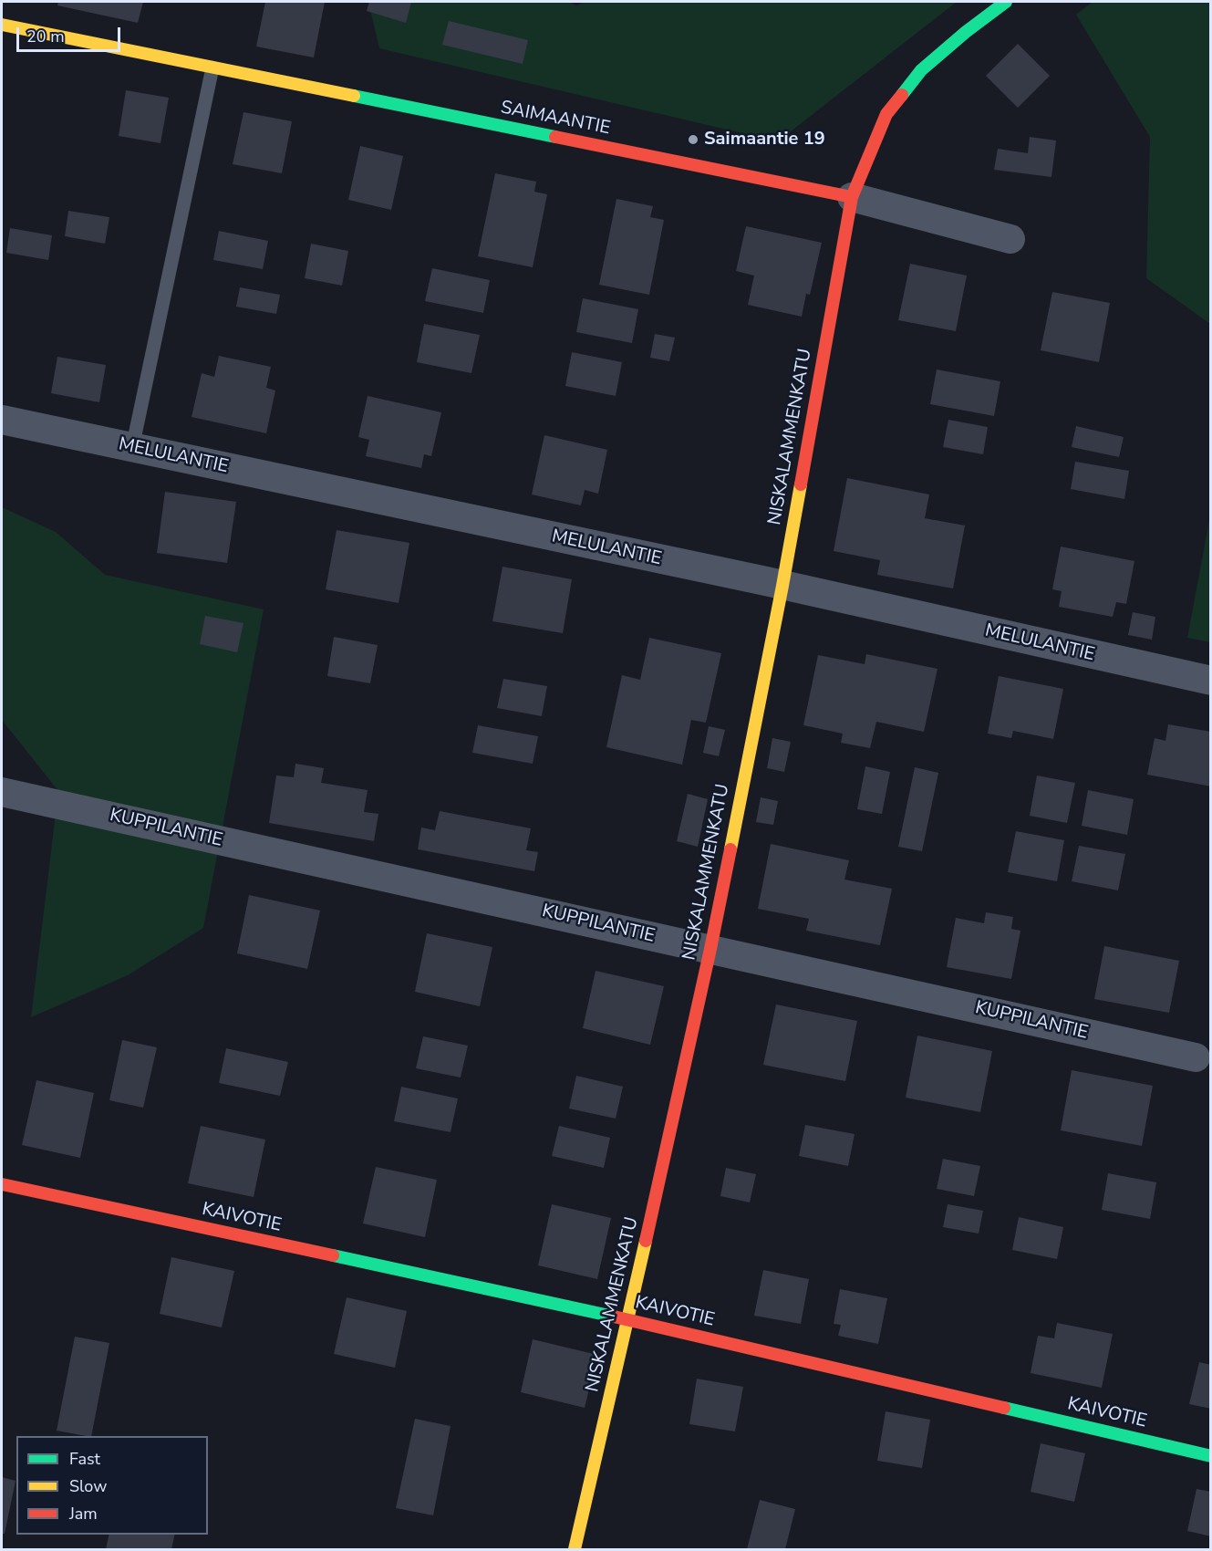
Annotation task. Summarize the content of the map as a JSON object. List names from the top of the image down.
{
  "streets": {
    "street": [
      "SAIMAANTIE",
      "NISKALAMMENKATU",
      "MELULANTIE",
      "KUPPILANTIE",
      "KAIVOTIE"
    ]
  },
  "crossings": [
    ["SAIMAANTIE", "NISKALAMMENKATU"],
    ["NISKALAMMENKATU", "MELULANTIE"],
    ["NISKALAMMENKATU", "KUPPILANTIE"],
    ["NISKALAMMENKATU", "KAIVOTIE"]
  ],
  "places": ["Saimaantie 19"],
  "legend": ["Fast", "Slow", "Jam"],
  "scale_bar": "20 m"
}
